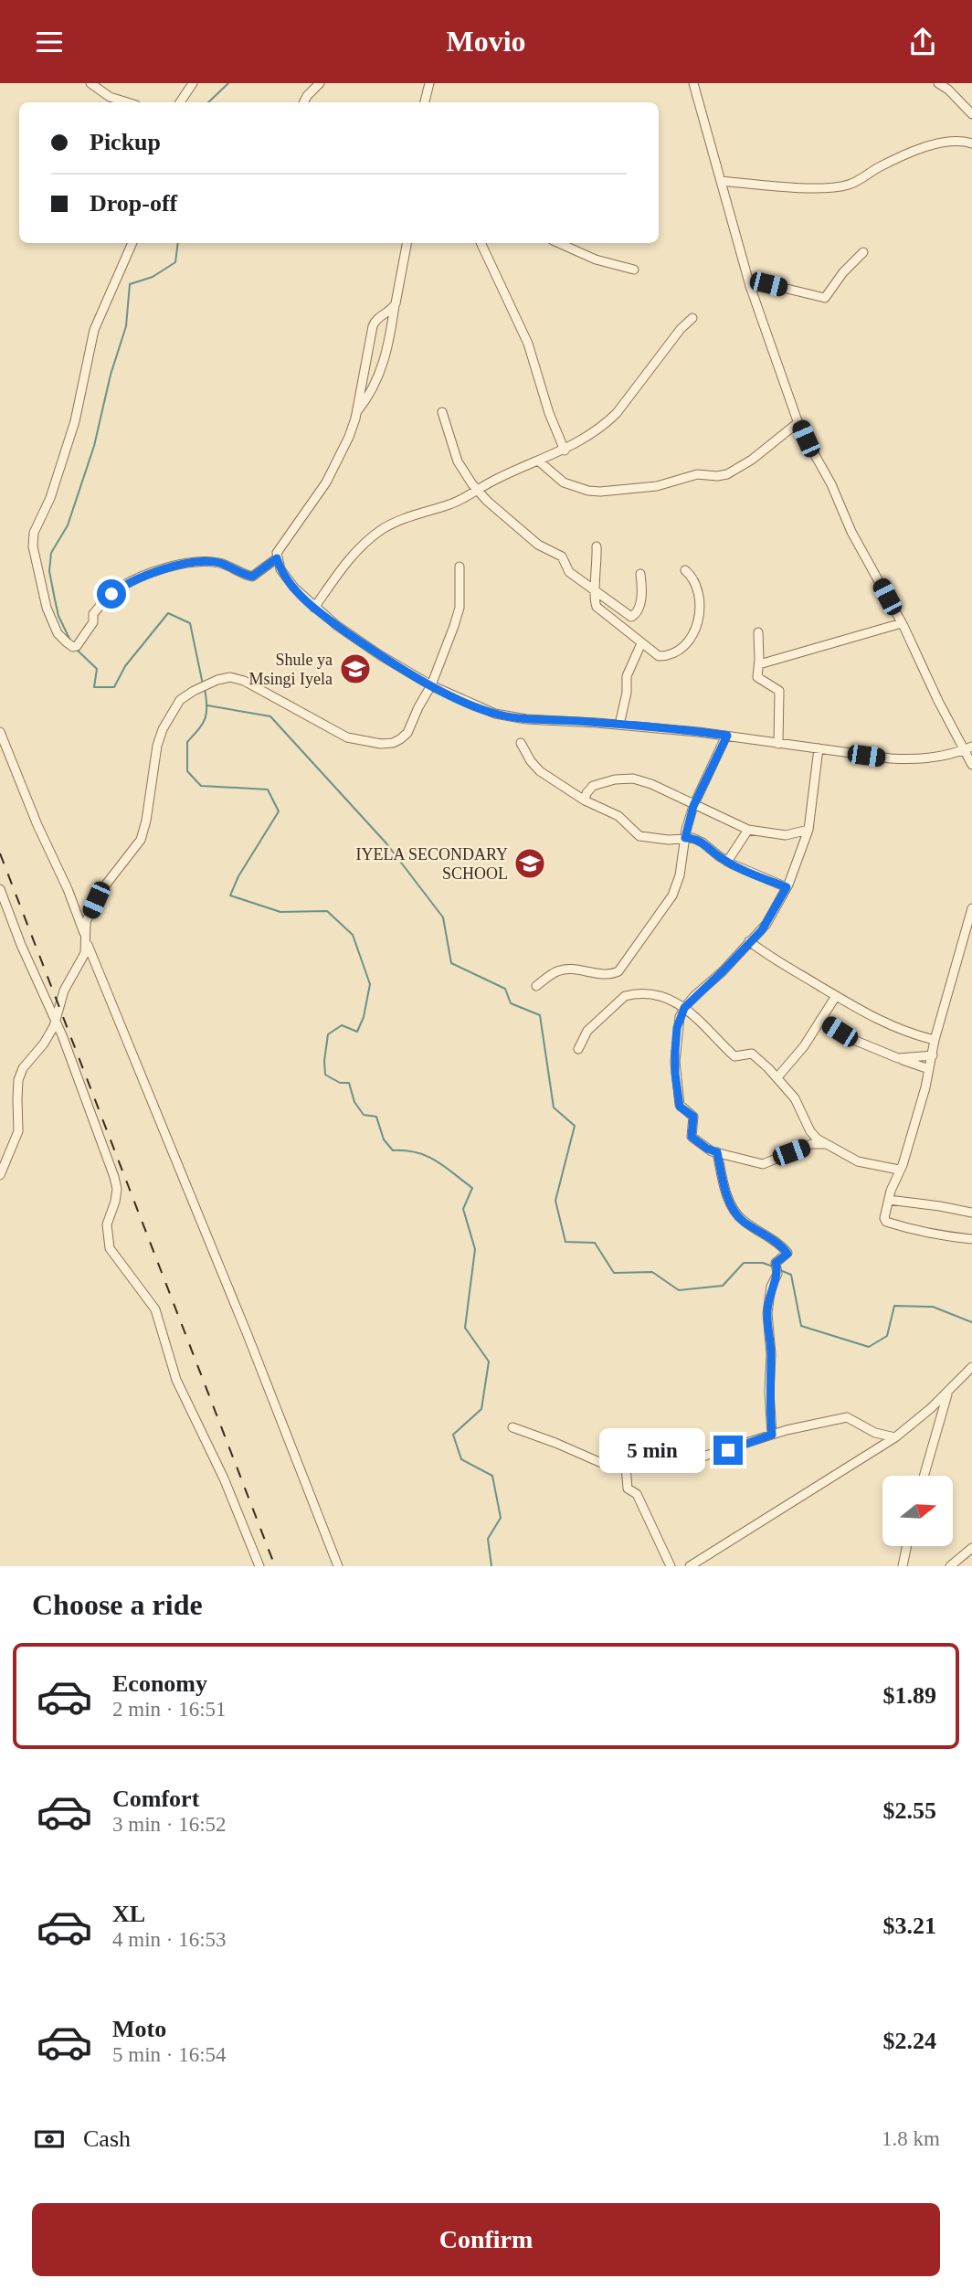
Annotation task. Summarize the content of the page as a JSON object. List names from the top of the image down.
{
  "places": {
    "school or university": ["Shule ya Msingi Iyela", "IYELA SECONDARY SCHOOL"]
  },
  "north": "right",
  "page": {
    "header": "Movio",
    "banner": ["Pickup", "Drop-off"],
    "bubble": "5 min",
    "heading": "Choose a ride",
    "list": [
      {
        "name": "Economy",
        "note": "2 min · 16:51",
        "value": "$1.89"
      },
      {
        "name": "Comfort",
        "note": "3 min · 16:52",
        "value": "$2.55"
      },
      {
        "name": "XL",
        "note": "4 min · 16:53",
        "value": "$3.21"
      },
      {
        "name": "Moto",
        "note": "5 min · 16:54",
        "value": "$2.24"
      }
    ],
    "pay": ["Cash", "1.8 km"],
    "buttons": "Confirm"
  }
}
